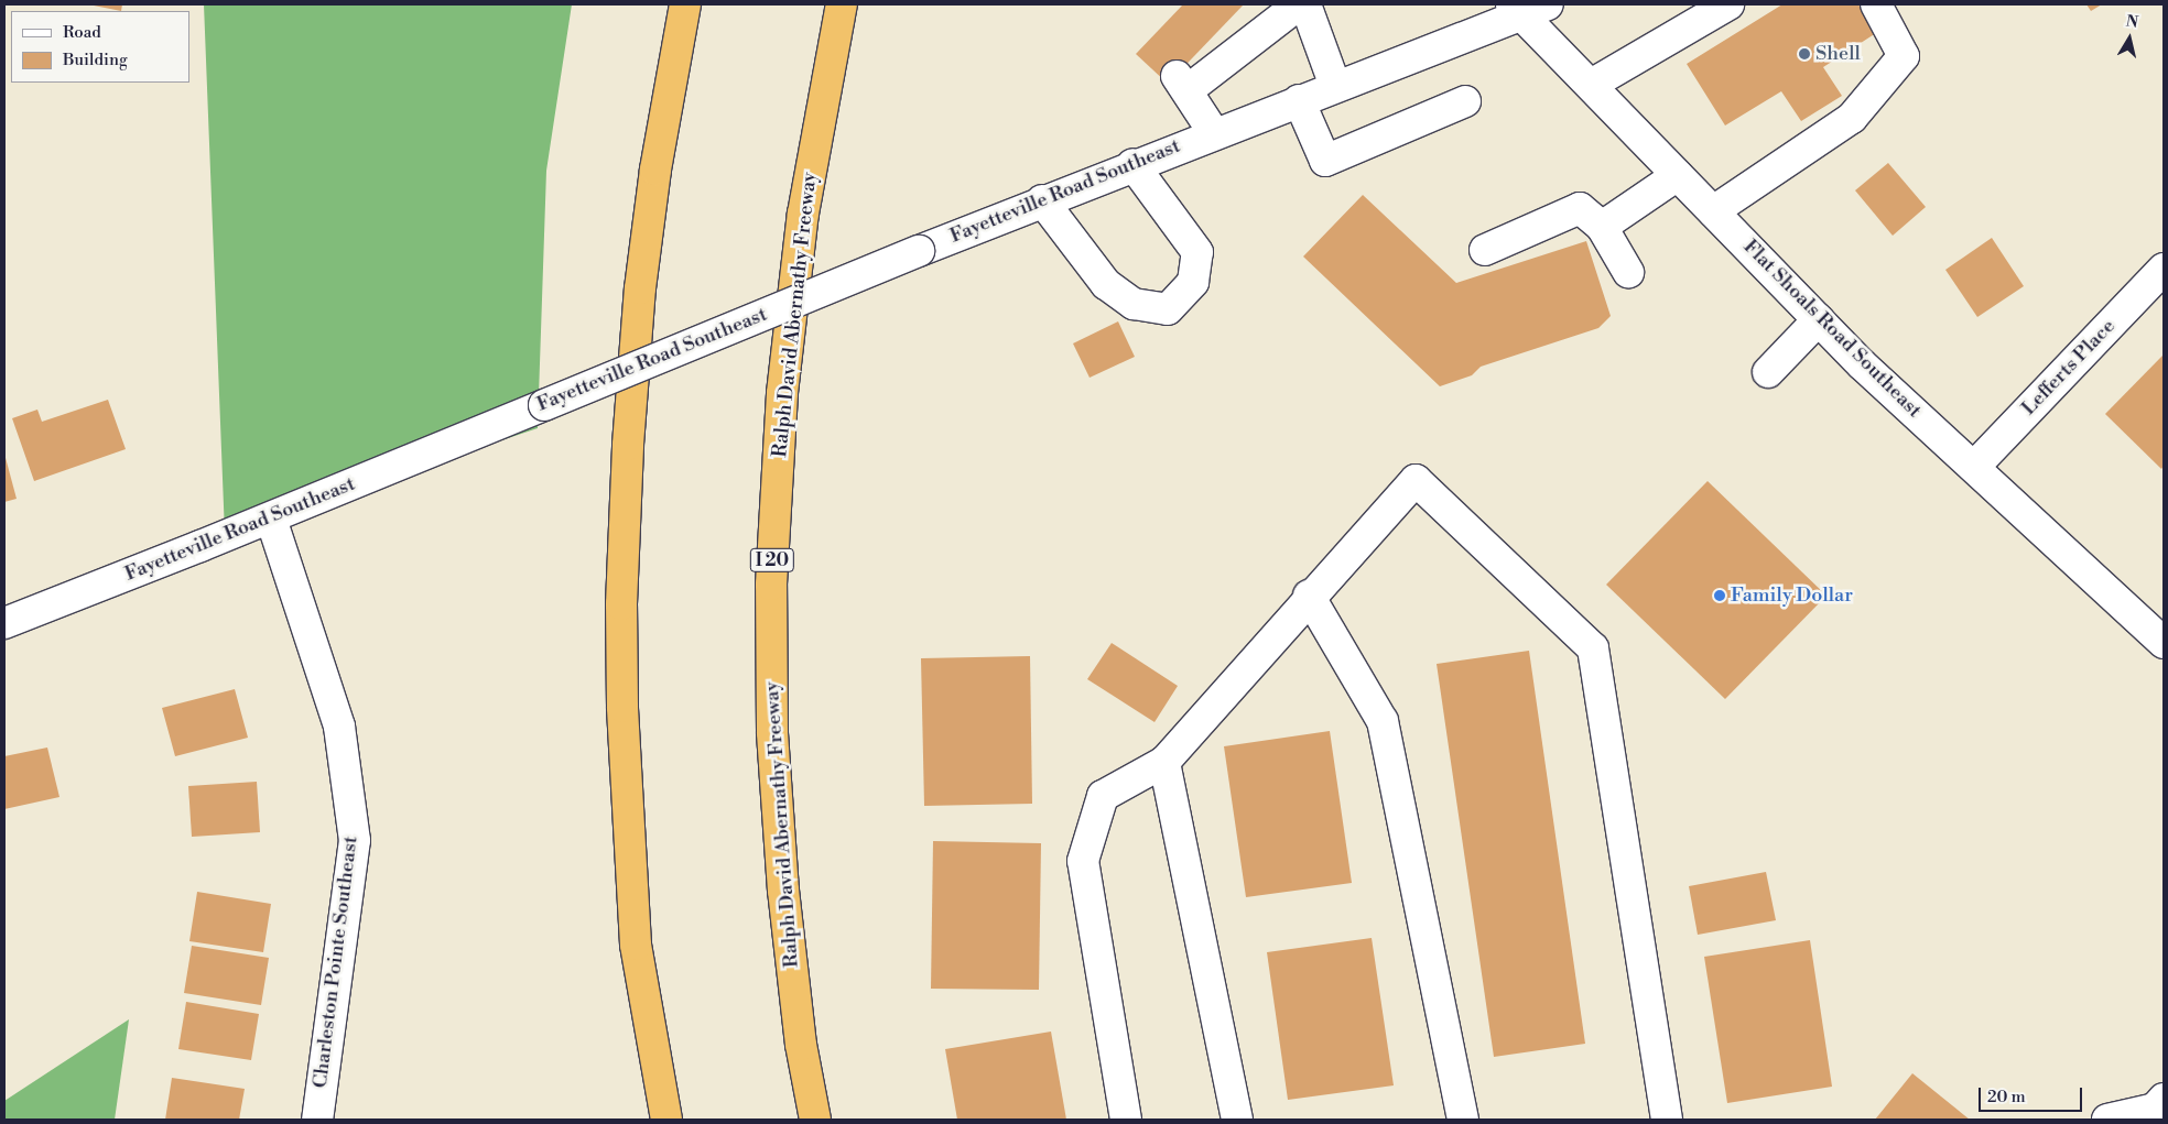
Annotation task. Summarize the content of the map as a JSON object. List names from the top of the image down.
{
  "streets": {
    "highway": ["Ralph David Abernathy Freeway", "I 20"],
    "street": [
      "Fayetteville Road Southeast",
      "Flat Shoals Road Southeast",
      "Lefferts Place",
      "Charleston Pointe Southeast"
    ]
  },
  "crossings": [
    ["Fayetteville Road Southeast", "Flat Shoals Road Southeast"],
    ["Fayetteville Road Southeast", "Charleston Pointe Southeast"],
    ["Flat Shoals Road Southeast", "Lefferts Place"]
  ],
  "places": ["Shell", "Family Dollar"],
  "legend": ["Road", "Building"],
  "scale_bar": "20 m",
  "north": "top"
}
